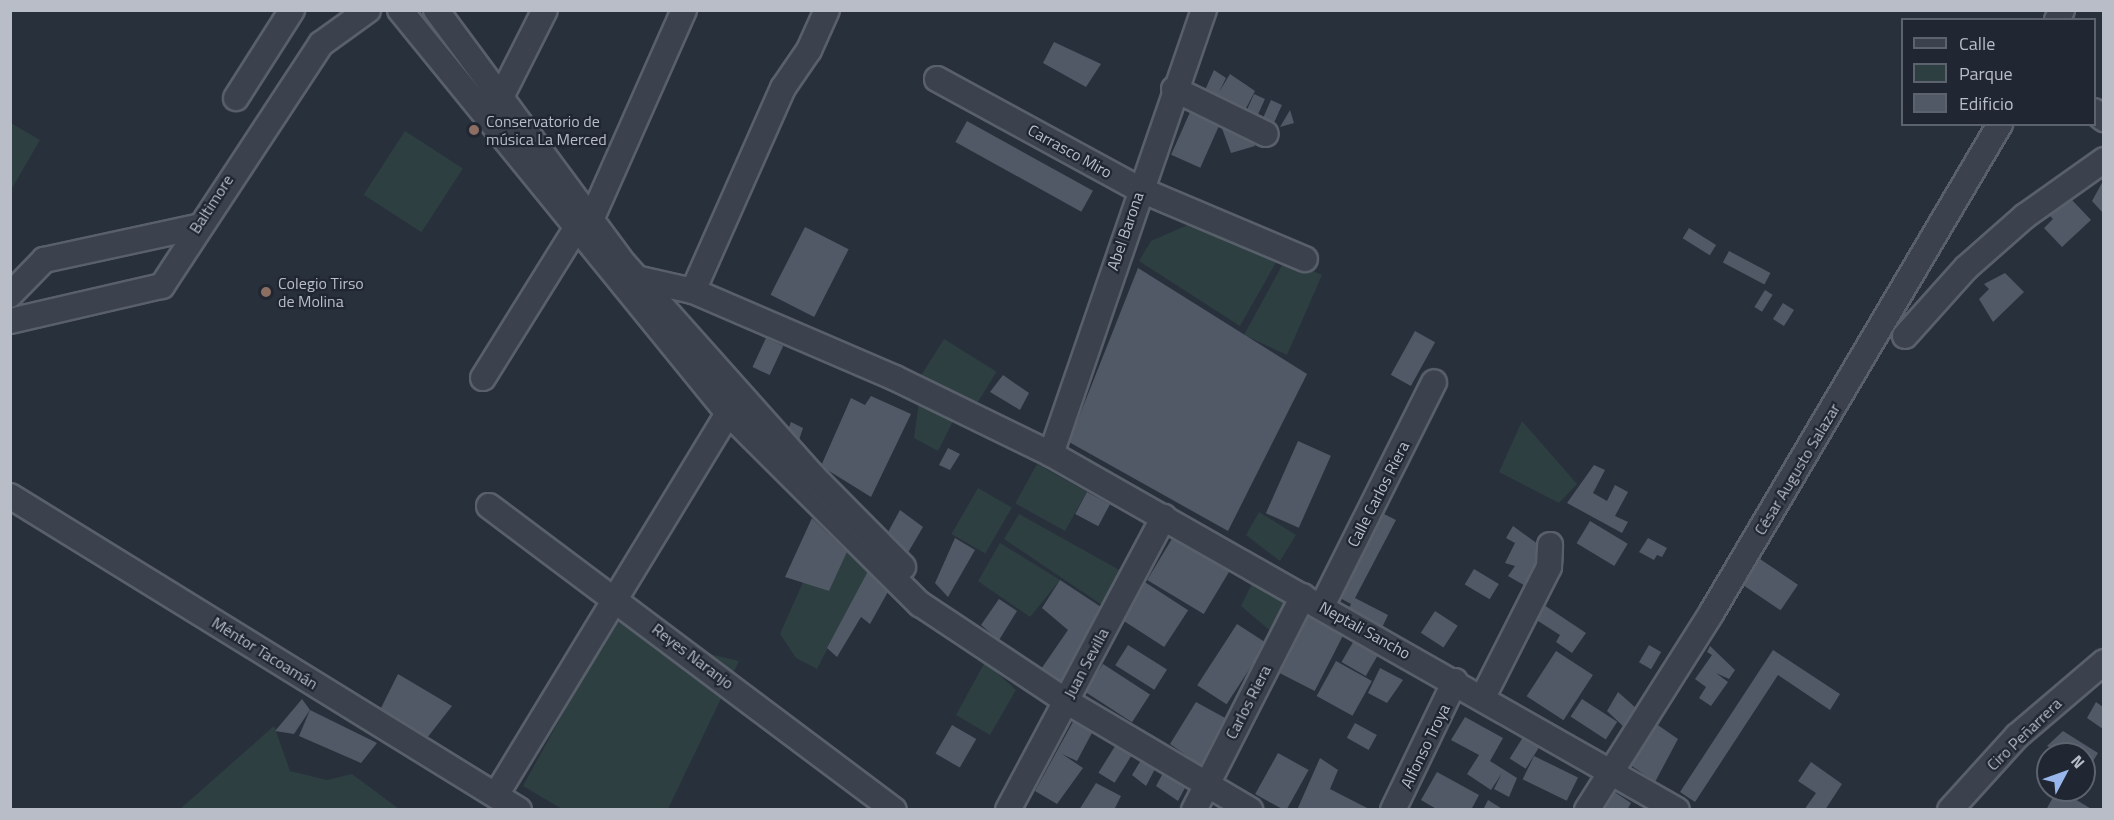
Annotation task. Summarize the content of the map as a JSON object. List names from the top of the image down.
{
  "streets": {
    "street": [
      "Carrasco Miro",
      "Baltimore",
      "Abel Barona",
      "César Augusto Salazar",
      "Calle Carlos Riera",
      "Neptali Sancho",
      "Méntor Tacoamán",
      "Reyes Naranjo",
      "Juan Sevilla",
      "Carlos Riera",
      "Ciro Peñarrera",
      "Alfonso Troya"
    ]
  },
  "crossings": [
    ["Carrasco Miro", "Abel Barona"],
    ["Abel Barona", "Neptali Sancho"],
    ["César Augusto Salazar", "Neptali Sancho"],
    ["Calle Carlos Riera", "Neptali Sancho"],
    ["Calle Carlos Riera", "Carlos Riera"],
    ["Neptali Sancho", "Juan Sevilla"],
    ["Neptali Sancho", "Carlos Riera"],
    ["Neptali Sancho", "Alfonso Troya"]
  ],
  "places": ["Conservatorio de música La Merced", "Colegio Tirso de Molina"],
  "legend": ["Calle", "Parque", "Edificio"],
  "north": "top right"
}
